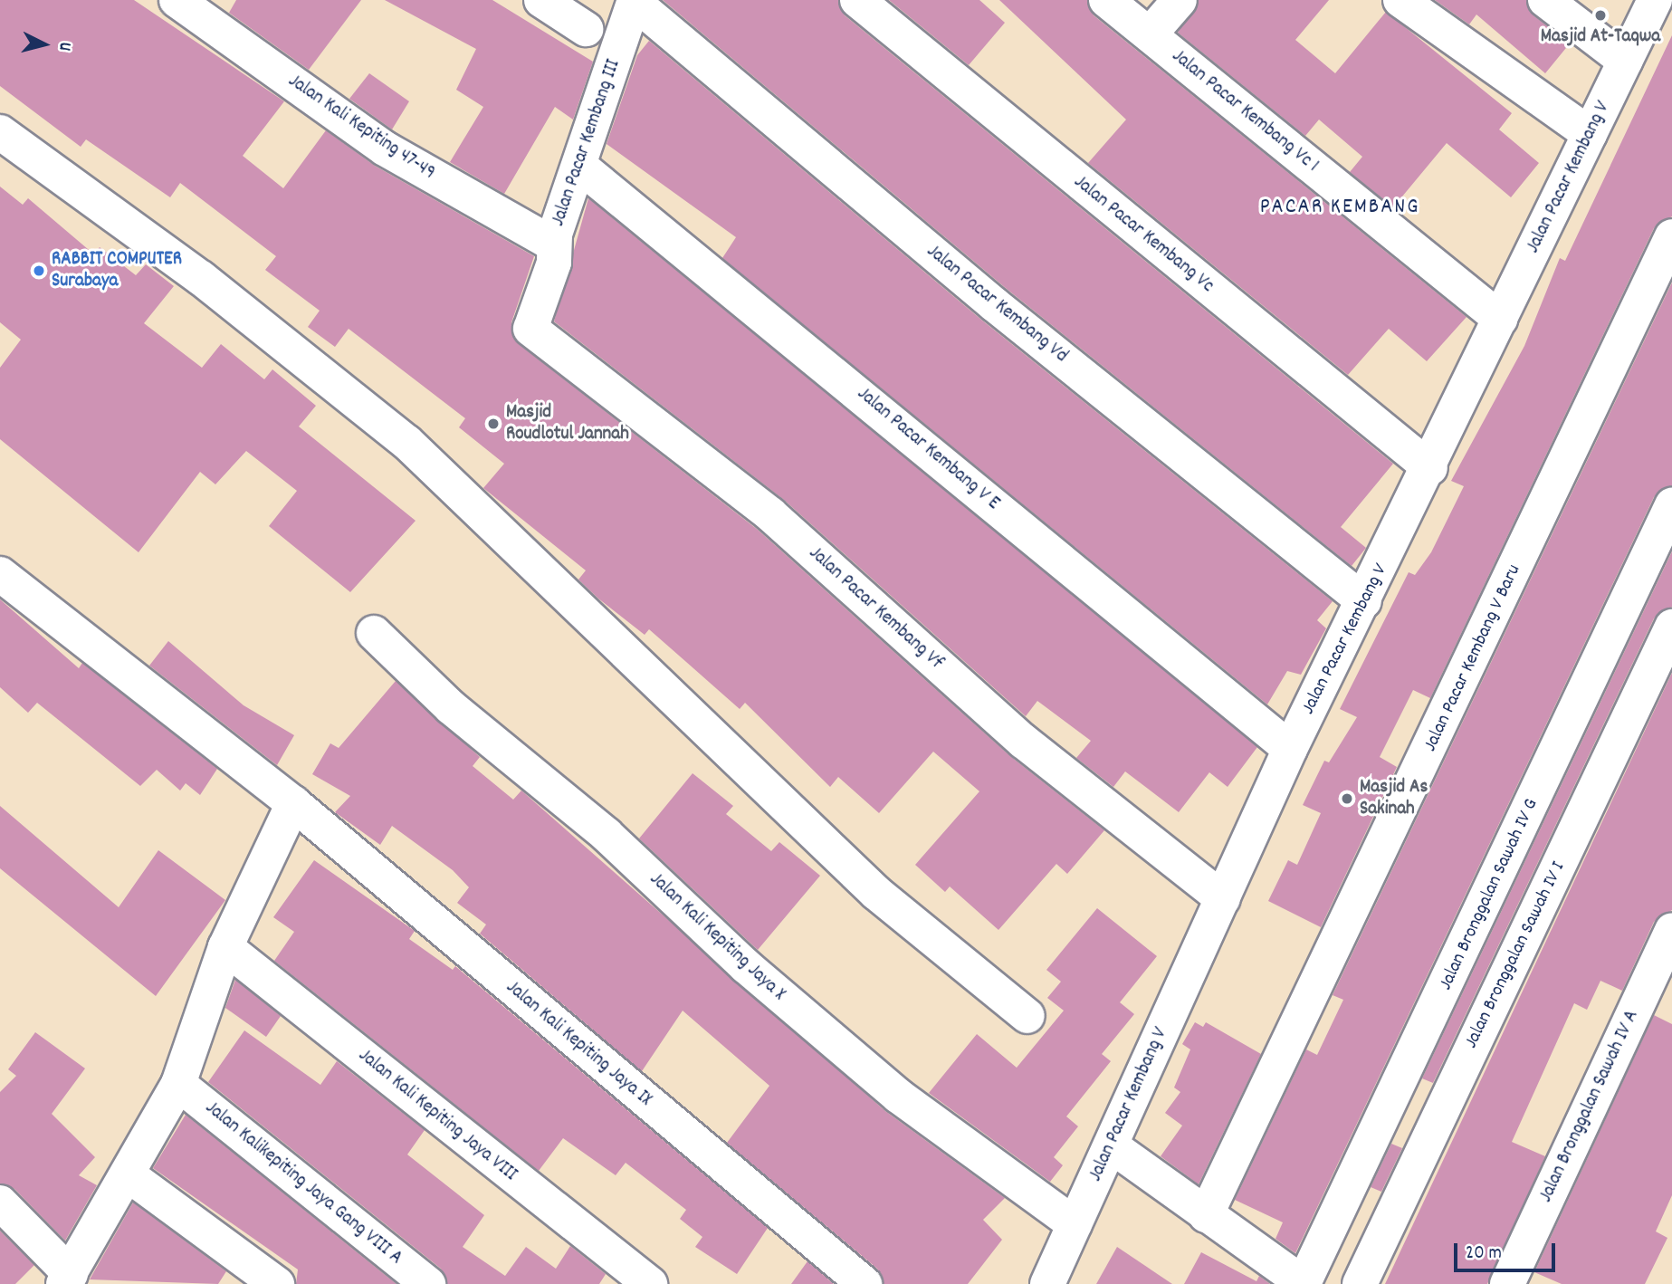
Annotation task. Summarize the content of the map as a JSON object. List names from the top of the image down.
{
  "streets": {
    "street": [
      "Jalan Pacar Kembang Vc 1",
      "Jalan Kali Kepiting 47-49",
      "Jalan Pacar Kembang III",
      "Jalan Pacar Kembang V",
      "Jalan Pacar Kembang Vc",
      "Jalan Pacar Kembang Vd",
      "Jalan Pacar Kembang V E",
      "Jalan Pacar Kembang Vf",
      "Jalan Pacar Kembang V Baru",
      "Jalan Bronggalan Sawah IV G",
      "Jalan Kali Kepiting Jaya X",
      "Jalan Bronggalan Sawah IV I",
      "Jalan Kali Kepiting Jaya IX",
      "Jalan Bronggalan Sawah IV A",
      "Jalan Kali Kepiting Jaya VIII",
      "Jalan Kalikepiting Jaya Gang VIII A"
    ]
  },
  "crossings": [
    ["Jalan Pacar Kembang Vc 1", "Jalan Pacar Kembang V"],
    ["Jalan Kali Kepiting 47-49", "Jalan Pacar Kembang III"],
    ["Jalan Pacar Kembang III", "Jalan Pacar Kembang Vd"],
    ["Jalan Pacar Kembang III", "Jalan Pacar Kembang V E"],
    ["Jalan Pacar Kembang III", "Jalan Pacar Kembang Vf"],
    ["Jalan Pacar Kembang V", "Jalan Pacar Kembang Vc"],
    ["Jalan Pacar Kembang V", "Jalan Pacar Kembang Vd"],
    ["Jalan Pacar Kembang V", "Jalan Pacar Kembang V E"],
    ["Jalan Pacar Kembang V", "Jalan Pacar Kembang Vf"],
    ["Jalan Pacar Kembang V", "Jalan Kali Kepiting Jaya X"]
  ],
  "districts": ["PACAR KEMBANG"],
  "places": [
    "Masjid At-Taqwa",
    "RABBIT COMPUTER Surabaya",
    "Masjid Roudlotul Jannah",
    "Masjid As Sakinah"
  ],
  "scale_bar": "20 m",
  "north": "right"
}
